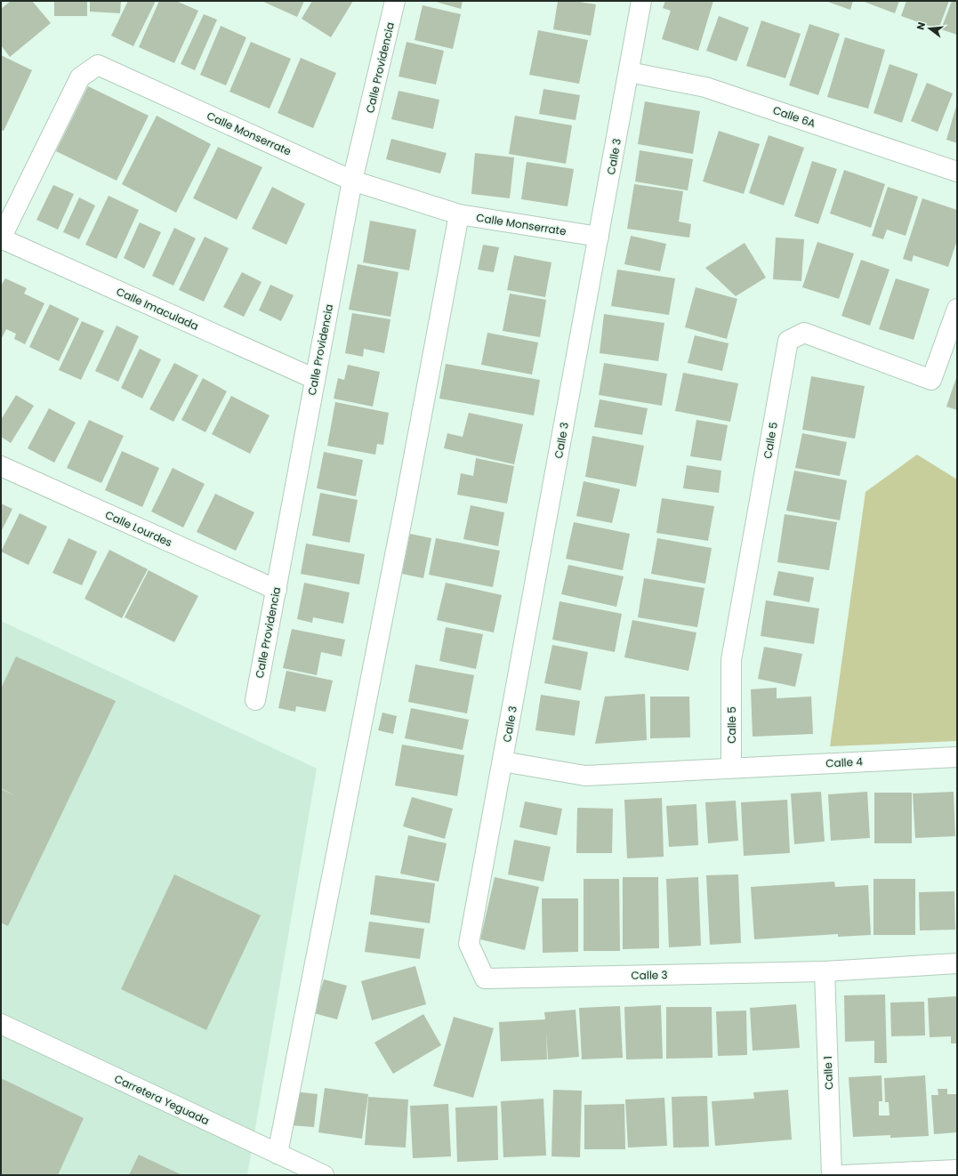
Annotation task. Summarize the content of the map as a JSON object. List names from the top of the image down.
{
  "streets": {
    "street": [
      "Calle Providencia",
      "Calle 6A",
      "Calle Monserrate",
      "Calle 3",
      "Calle Imaculada",
      "Calle 5",
      "Calle Lourdes",
      "Calle 4",
      "Calle 1",
      "Carretera Yeguada"
    ]
  },
  "crossings": [
    ["Calle Providencia", "Calle Monserrate"],
    ["Calle Providencia", "Calle Imaculada"],
    ["Calle Providencia", "Calle Lourdes"],
    ["Calle 6A", "Calle 3"],
    ["Calle Monserrate", "Calle 3"],
    ["Calle Monserrate", "Calle Imaculada"],
    ["Calle 3", "Calle 4"],
    ["Calle 3", "Calle 1"],
    ["Calle 5", "Calle 4"]
  ],
  "north": "left"
}
